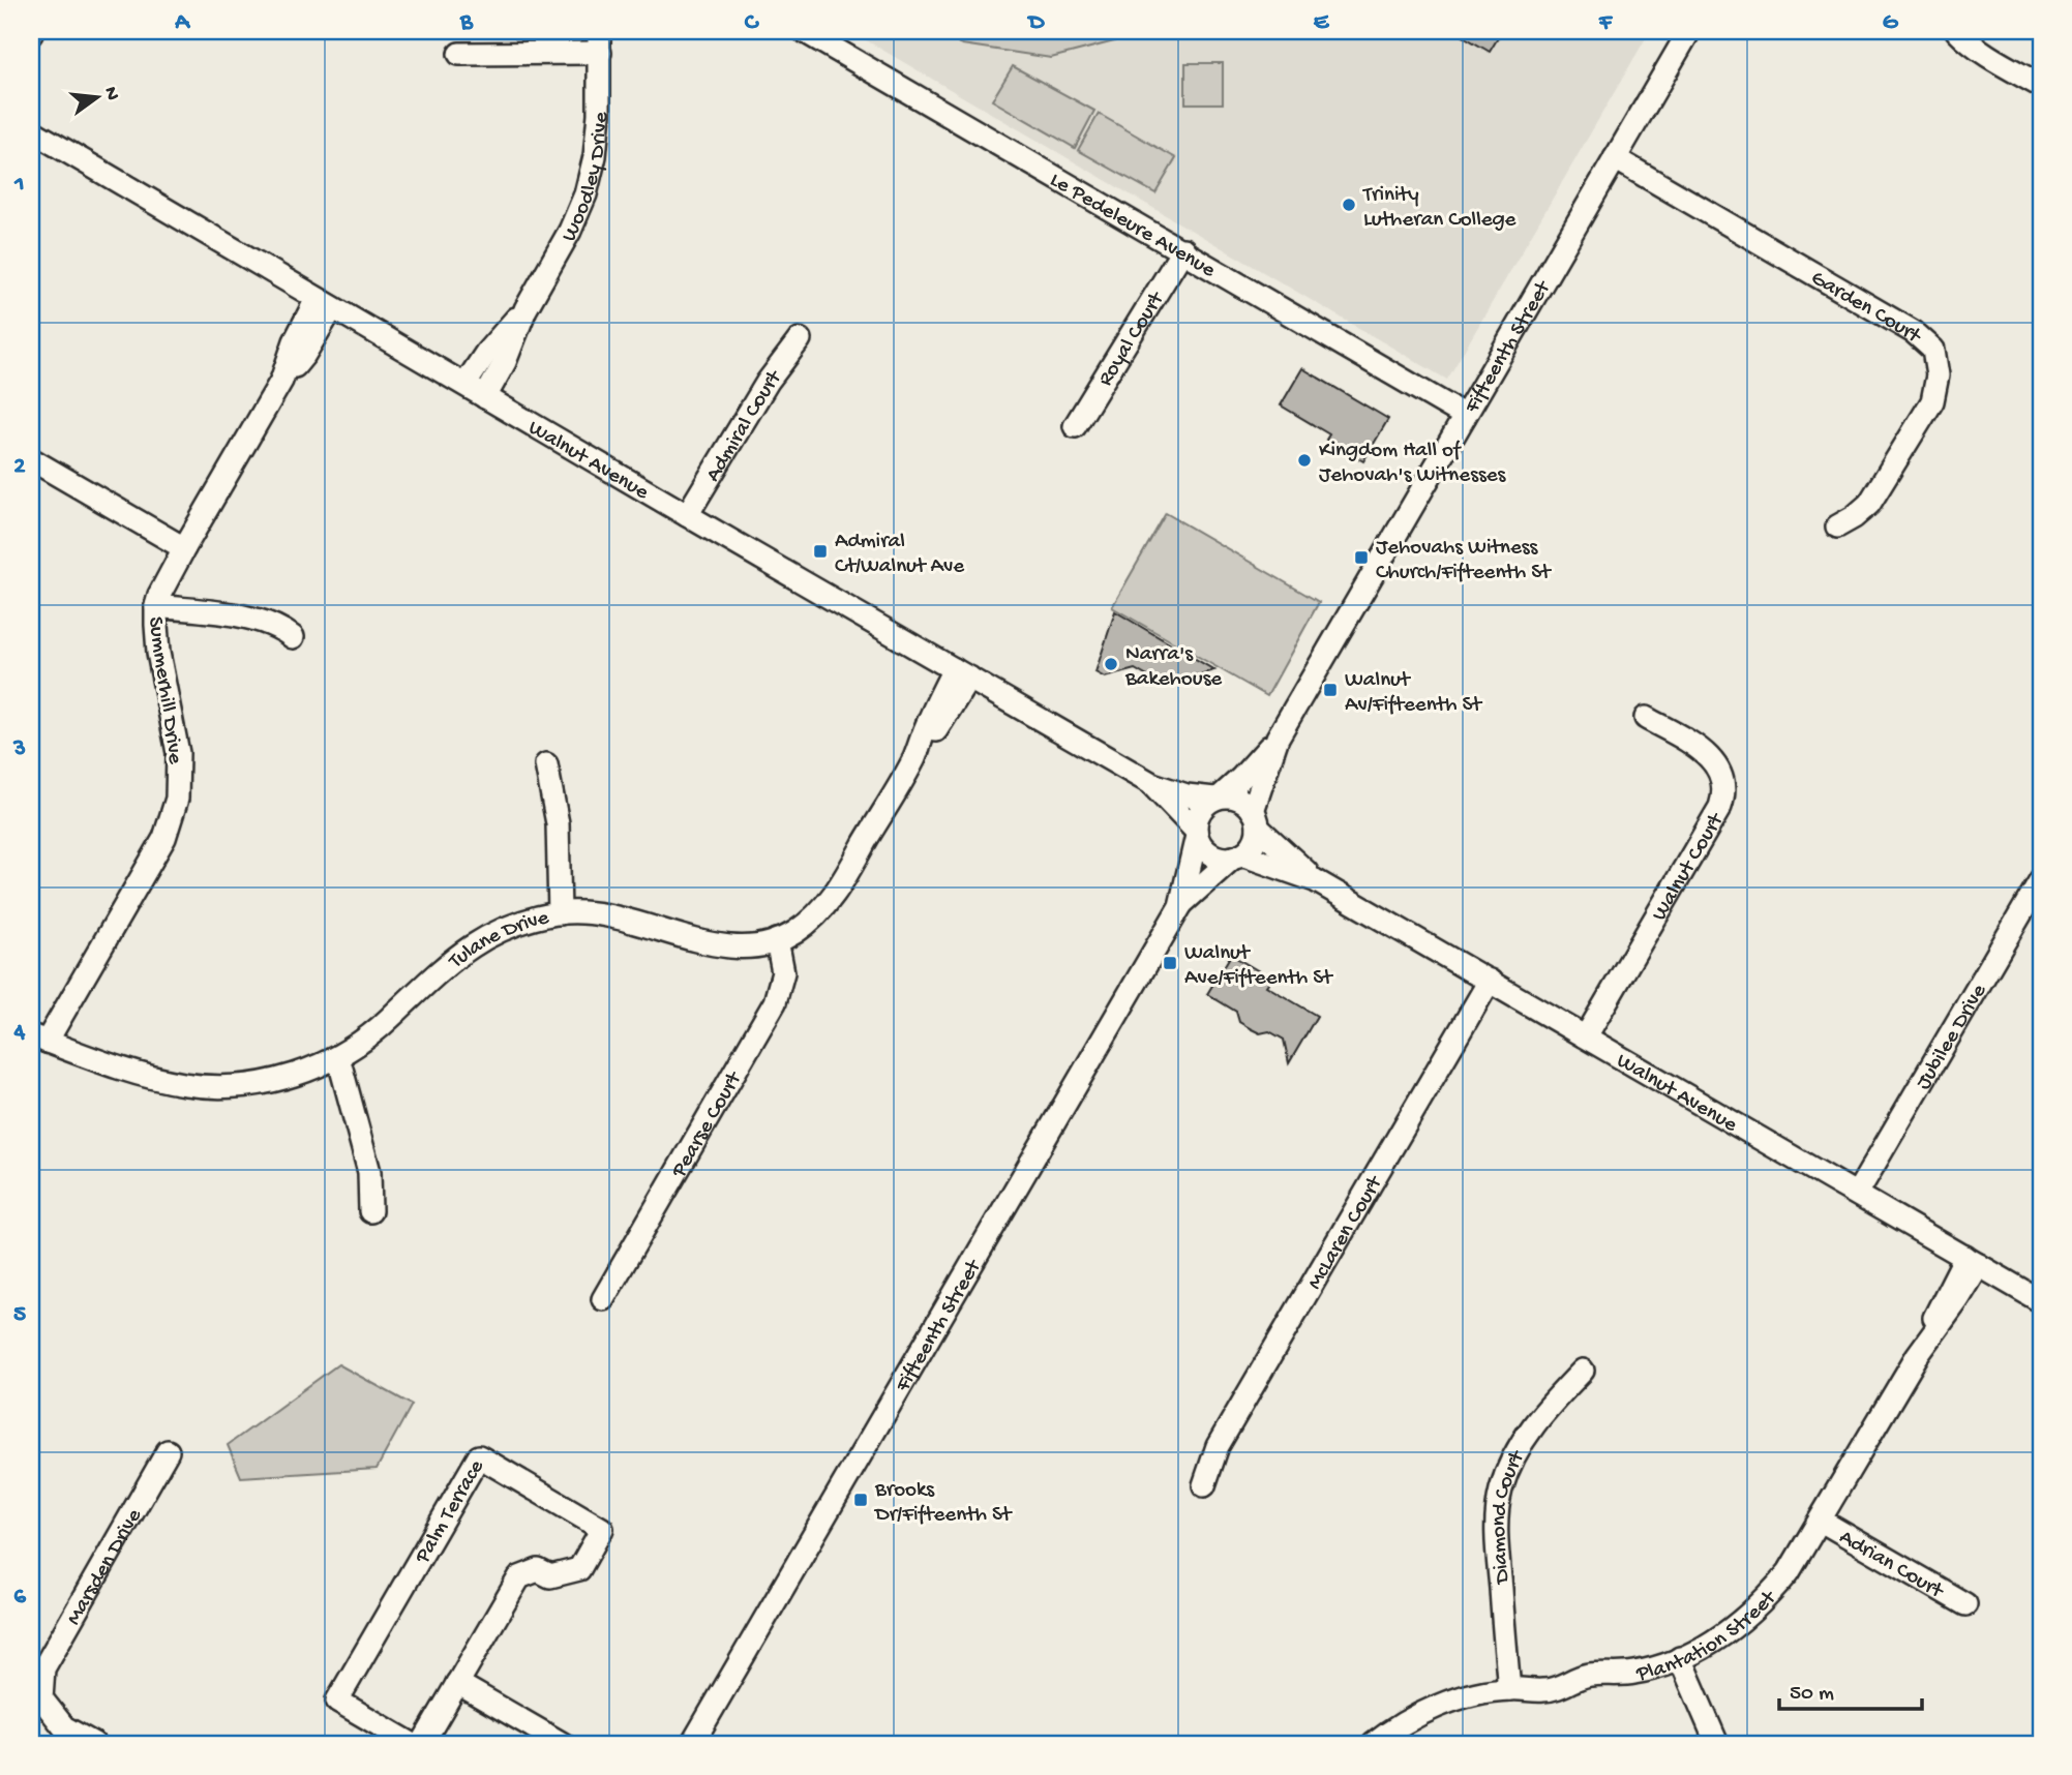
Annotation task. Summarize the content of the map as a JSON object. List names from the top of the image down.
{
  "streets": {
    "street": [
      "Woodley Drive",
      "Le Pedeleure Avenue",
      "Garden Court",
      "Royal Court",
      "Fifteenth Street",
      "Admiral Court",
      "Walnut Avenue",
      "Summerhill Drive",
      "Walnut Court",
      "Tulane Drive",
      "Jubilee Drive",
      "Pearse Court",
      "McLaren Court",
      "Palm Terrace",
      "Diamond Court",
      "Adrian Court",
      "Marsden Drive",
      "Plantation Street"
    ]
  },
  "crossings": [
    ["Woodley Drive", "Walnut Avenue"],
    ["Le Pedeleure Avenue", "Royal Court"],
    ["Le Pedeleure Avenue", "Fifteenth Street"],
    ["Garden Court", "Fifteenth Street"],
    ["Fifteenth Street", "Walnut Avenue"],
    ["Admiral Court", "Walnut Avenue"],
    ["Walnut Avenue", "Summerhill Drive"],
    ["Walnut Avenue", "Walnut Court"],
    ["Walnut Avenue", "Tulane Drive"],
    ["Walnut Avenue", "Jubilee Drive"],
    ["Walnut Avenue", "McLaren Court"],
    ["Walnut Avenue", "Plantation Street"],
    ["Summerhill Drive", "Tulane Drive"],
    ["Tulane Drive", "Pearse Court"],
    ["Diamond Court", "Plantation Street"],
    ["Adrian Court", "Plantation Street"]
  ],
  "places": {
    "other": ["Trinity Lutheran College", "Kingdom Hall of Jehovah's Witnesses", "Narra's Bakehouse"],
    "transit": [
      "Admiral Ct/Walnut Ave",
      "Jehovahs Witness Church/Fifteenth St",
      "Walnut Av/Fifteenth St",
      "Walnut Ave/Fifteenth St",
      "Brooks Dr/Fifteenth St"
    ]
  },
  "scale_bar": "50 m",
  "north": "right",
  "grid": {
    "columns": [
      "A",
      "B",
      "C",
      "D",
      "E",
      "F",
      "G"
    ],
    "rows": [
      "1",
      "2",
      "3",
      "4",
      "5",
      "6"
    ]
  }
}
